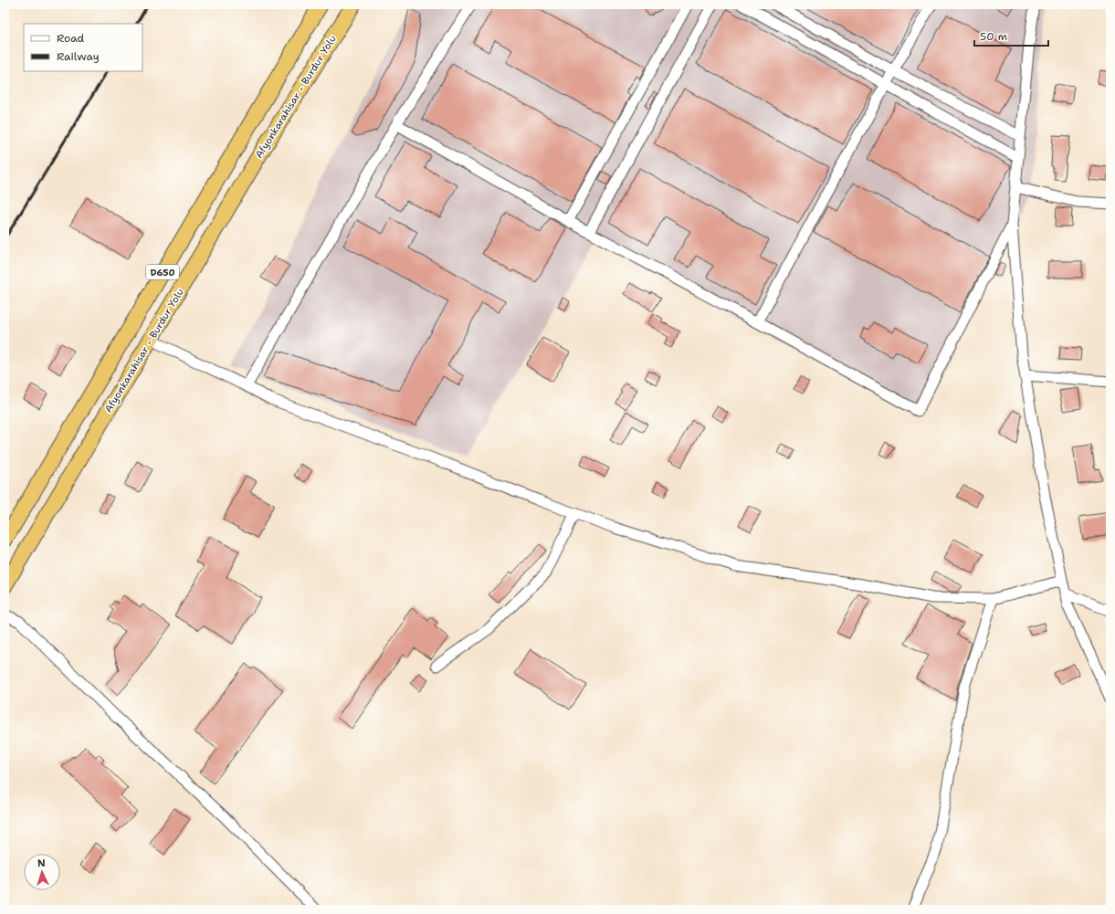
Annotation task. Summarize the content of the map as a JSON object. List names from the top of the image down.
{
  "streets": {
    "highway": ["Afyonkarahisar - Burdur Yolu", "D650"]
  },
  "legend": ["Road", "Railway"],
  "scale_bar": "50 m",
  "north": "top"
}
